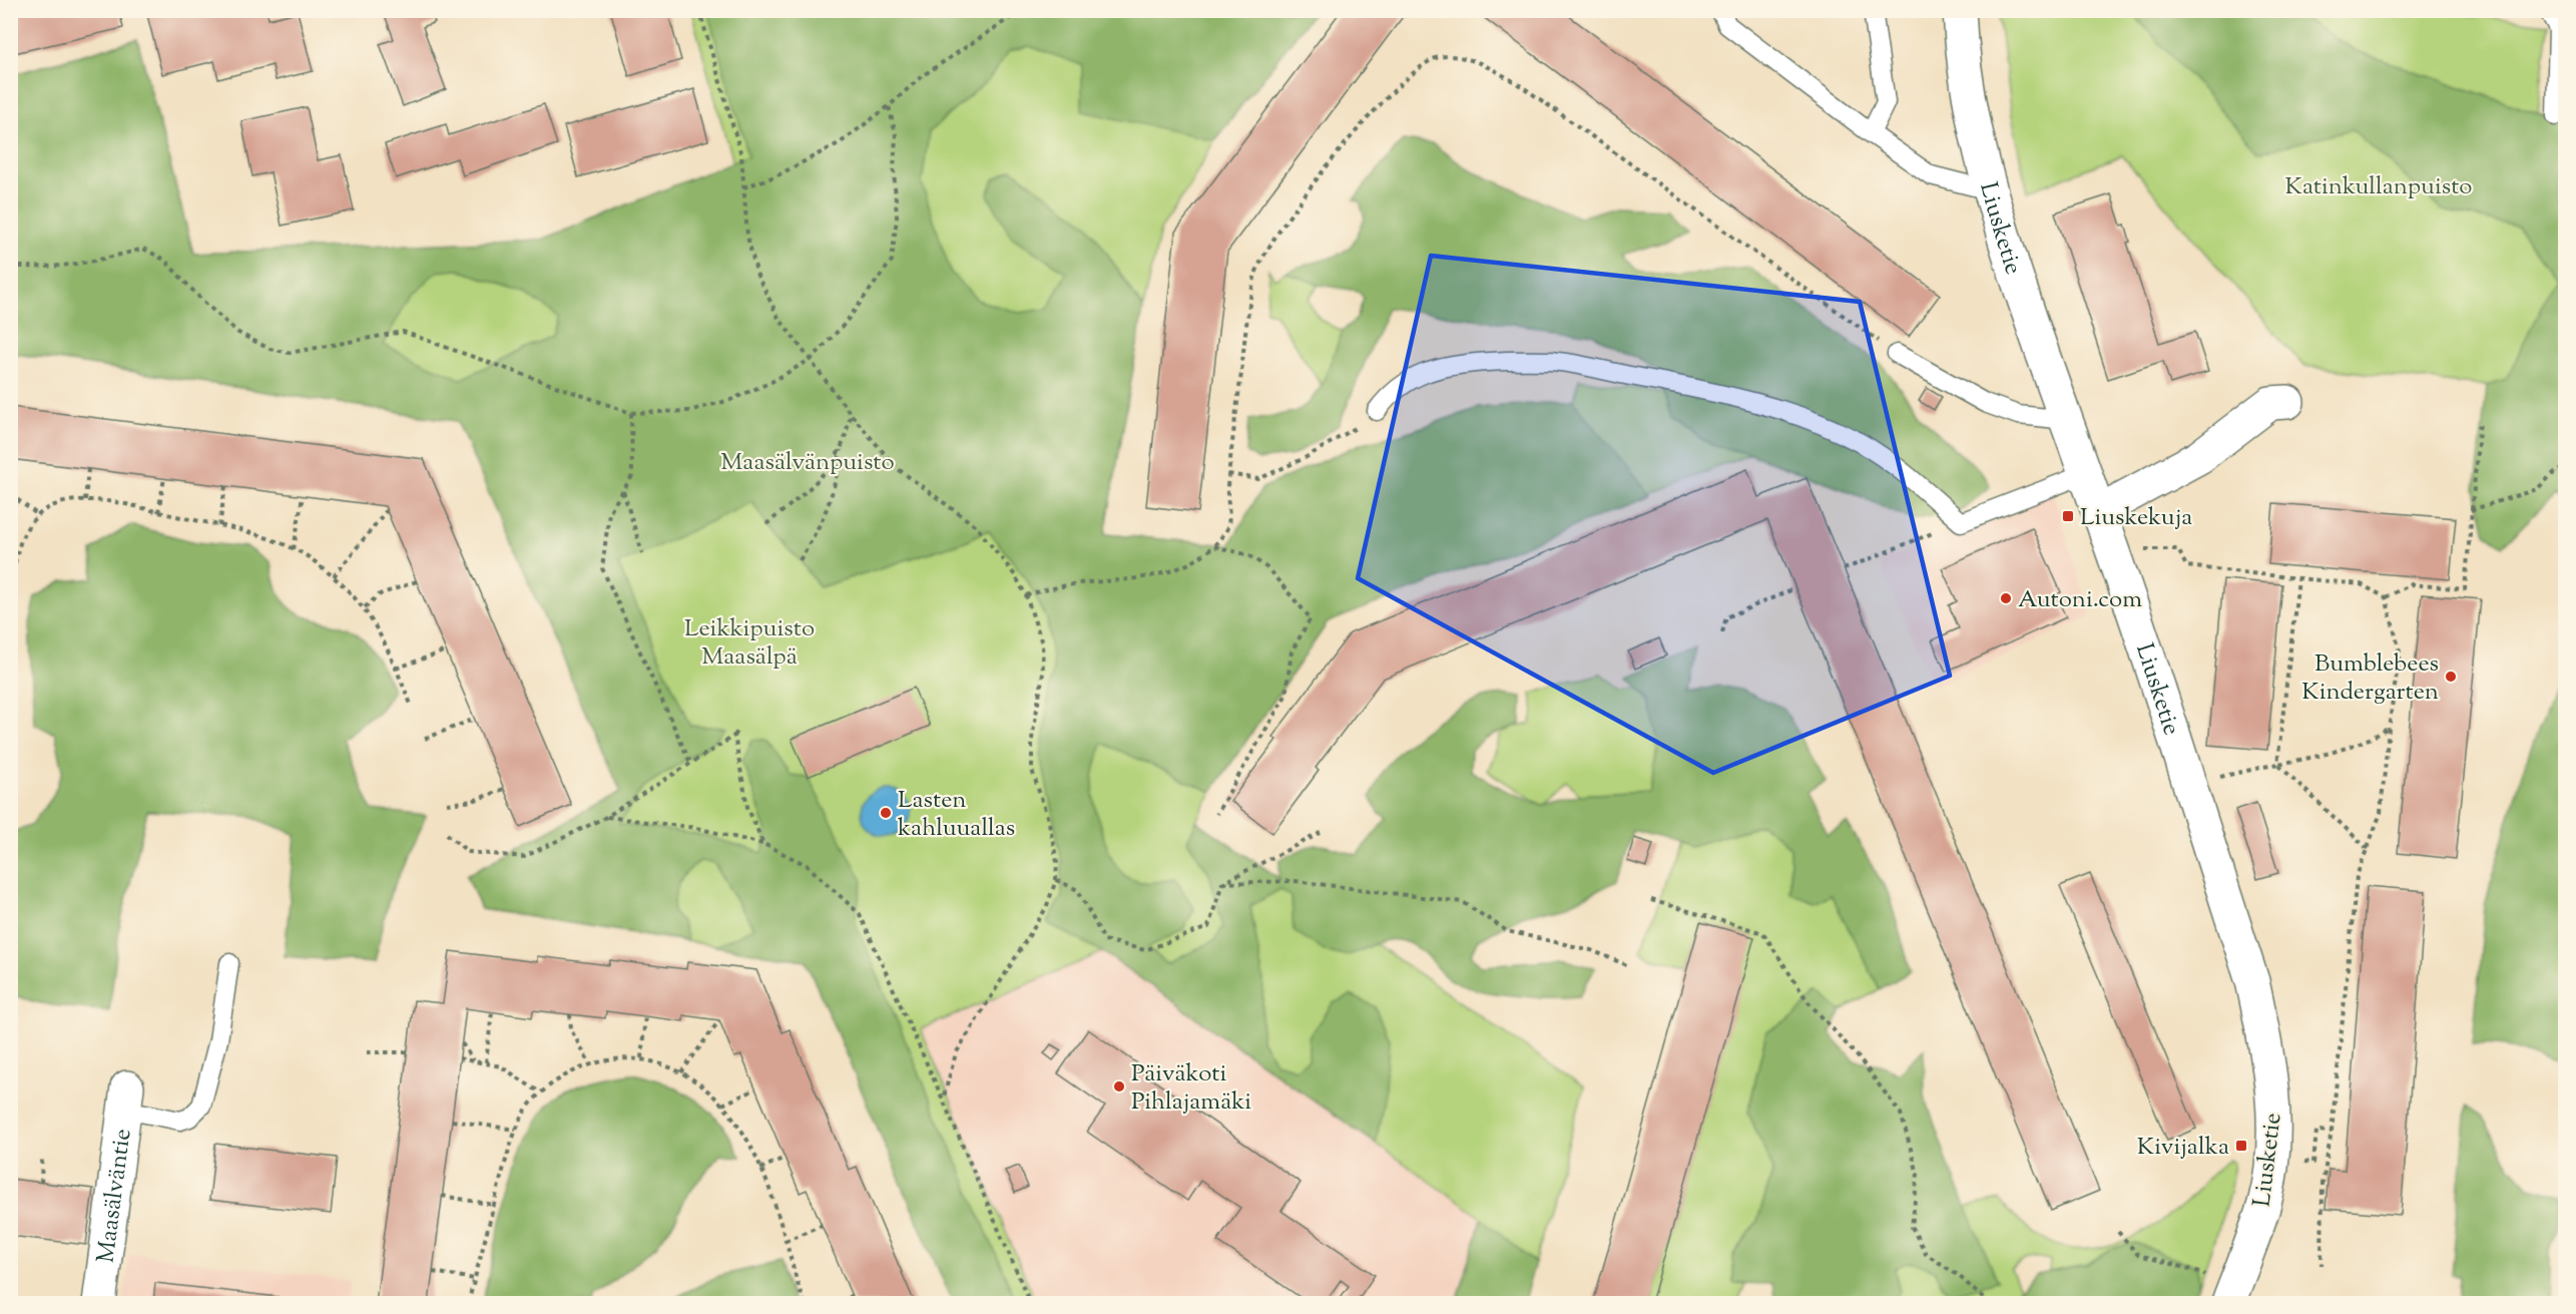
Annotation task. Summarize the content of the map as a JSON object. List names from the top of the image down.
{
  "streets": {
    "street": ["Liusketie", "Maasälväntie"]
  },
  "parks": ["Katinkullanpuisto", "Maasälvänpuisto", "Leikkipuisto Maasälpä"],
  "places": {
    "transit": ["Liuskekuja", "Kivijalka"],
    "other": [
      "Autoni.com",
      "Bumblebees Kindergarten",
      "Lasten kahluuallas",
      "Päiväkoti Pihlajamäki"
    ]
  }
}
